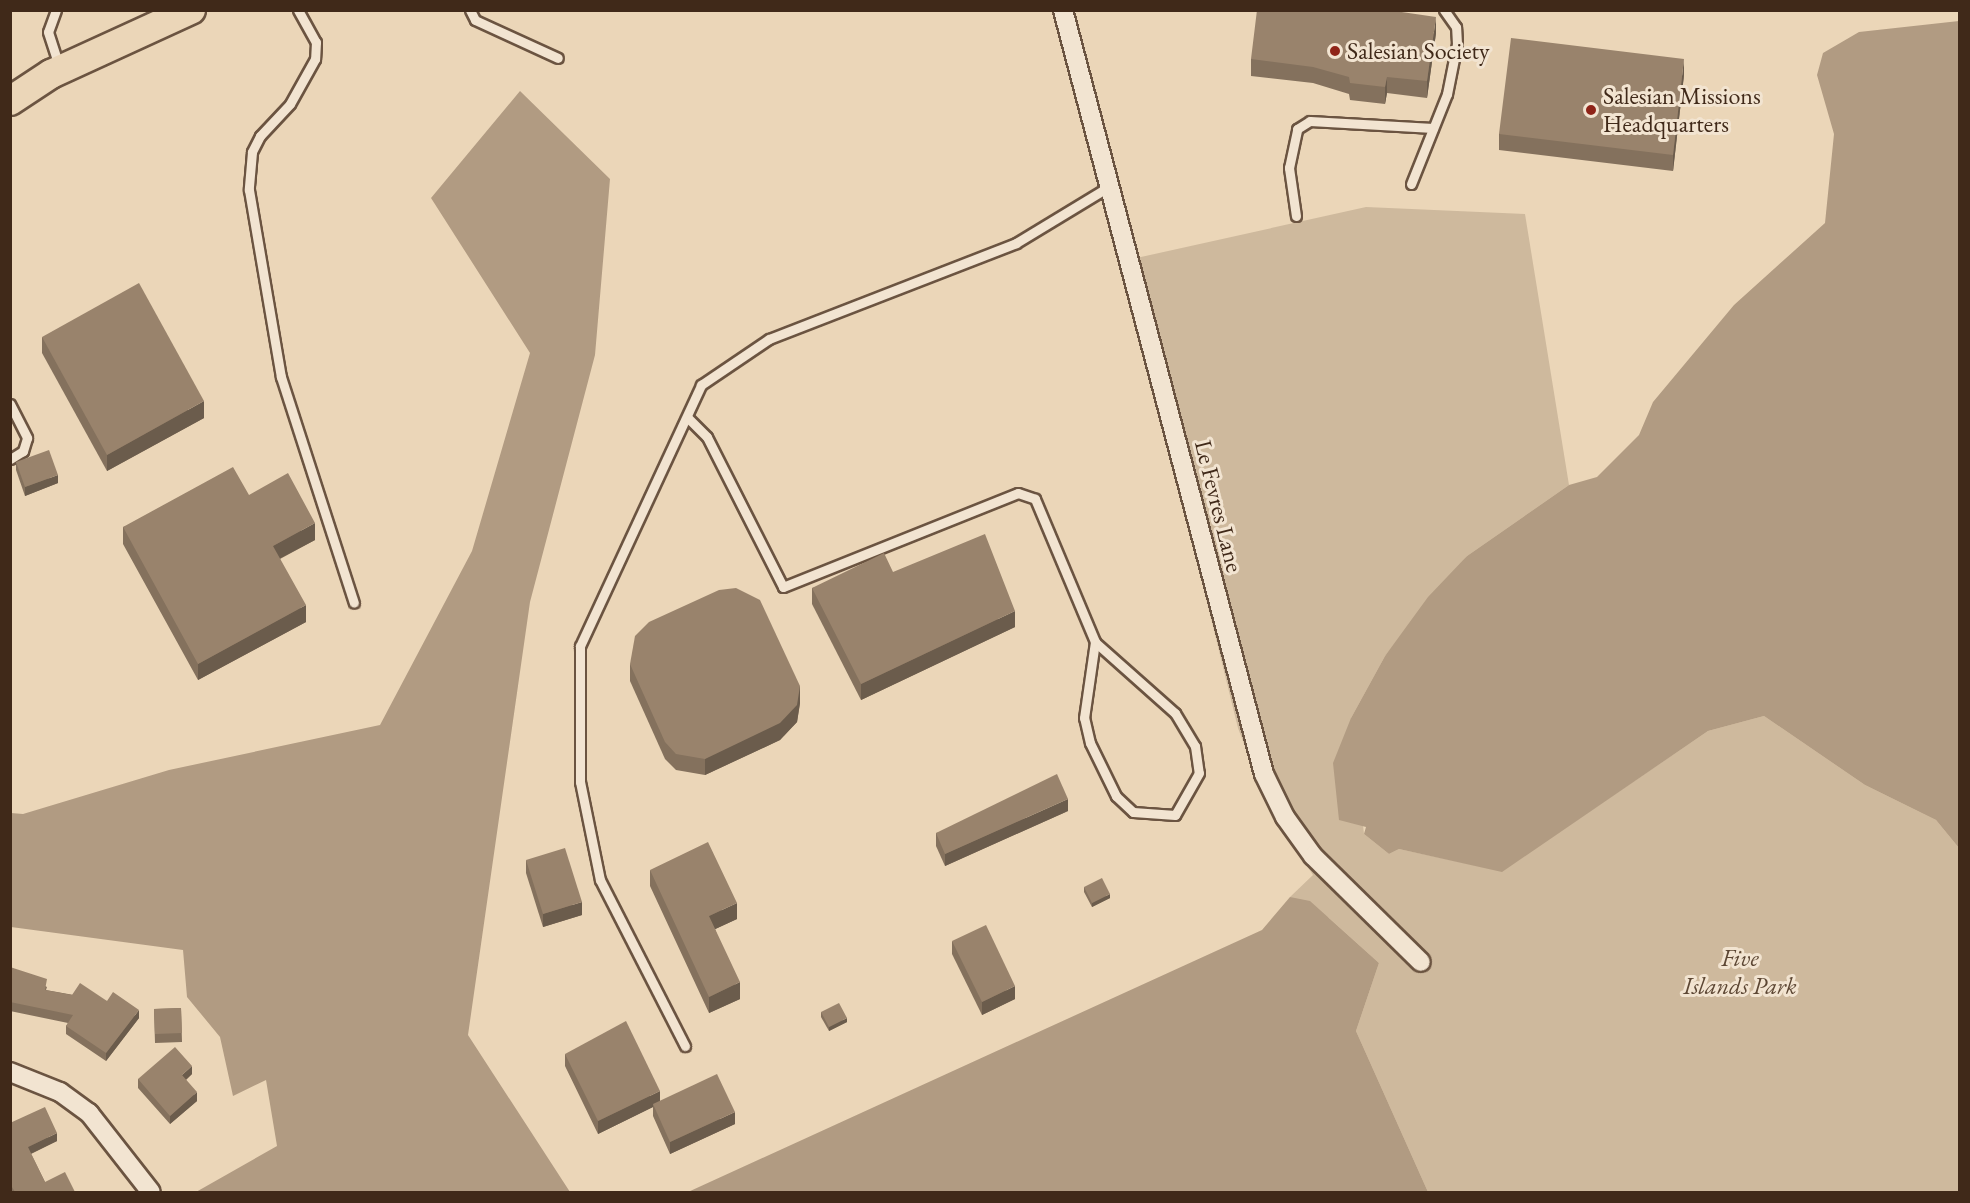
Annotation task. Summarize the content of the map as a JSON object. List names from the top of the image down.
{
  "streets": {
    "street": ["Le Fevres Lane"]
  },
  "parks": ["Five Islands Park"],
  "places": ["Salesian Society", "Salesian Missions Headquarters"]
}
